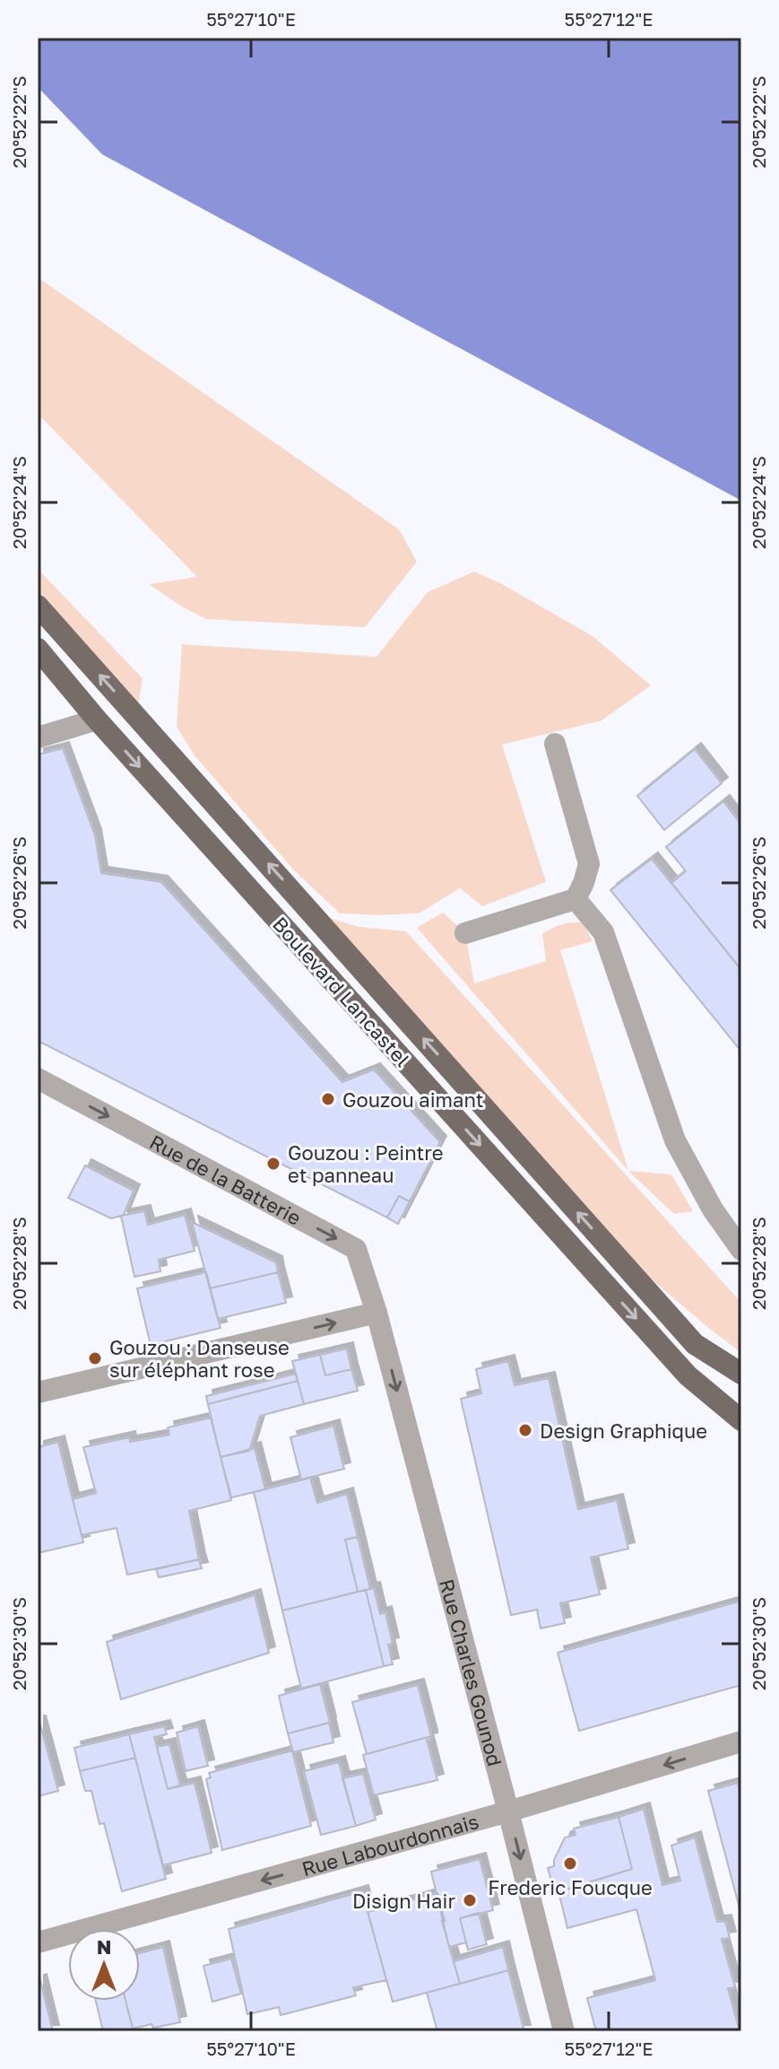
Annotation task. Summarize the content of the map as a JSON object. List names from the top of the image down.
{
  "streets": {
    "main road": ["Boulevard Lancastel"],
    "street": ["Rue de la Batterie", "Rue Charles Gounod", "Rue Labourdonnais"]
  },
  "crossings": [
    ["Rue de la Batterie", "Rue Charles Gounod"],
    ["Rue Charles Gounod", "Rue Labourdonnais"]
  ],
  "one_way": ["Rue de la Batterie", "Rue Charles Gounod", "Rue Labourdonnais"],
  "places": [
    "Gouzou aimant",
    "Gouzou : Peintre et panneau",
    "Gouzou : Danseuse sur éléphant rose",
    "Design Graphique",
    "Frederic Foucque",
    "Disign Hair"
  ],
  "north": "top",
  "coordinates": [
    "55°27'10\"E",
    "55°27'12\"E",
    "20°52'22\"S",
    "20°52'24\"S",
    "20°52'26\"S",
    "20°52'28\"S",
    "20°52'30\"S"
  ]
}
